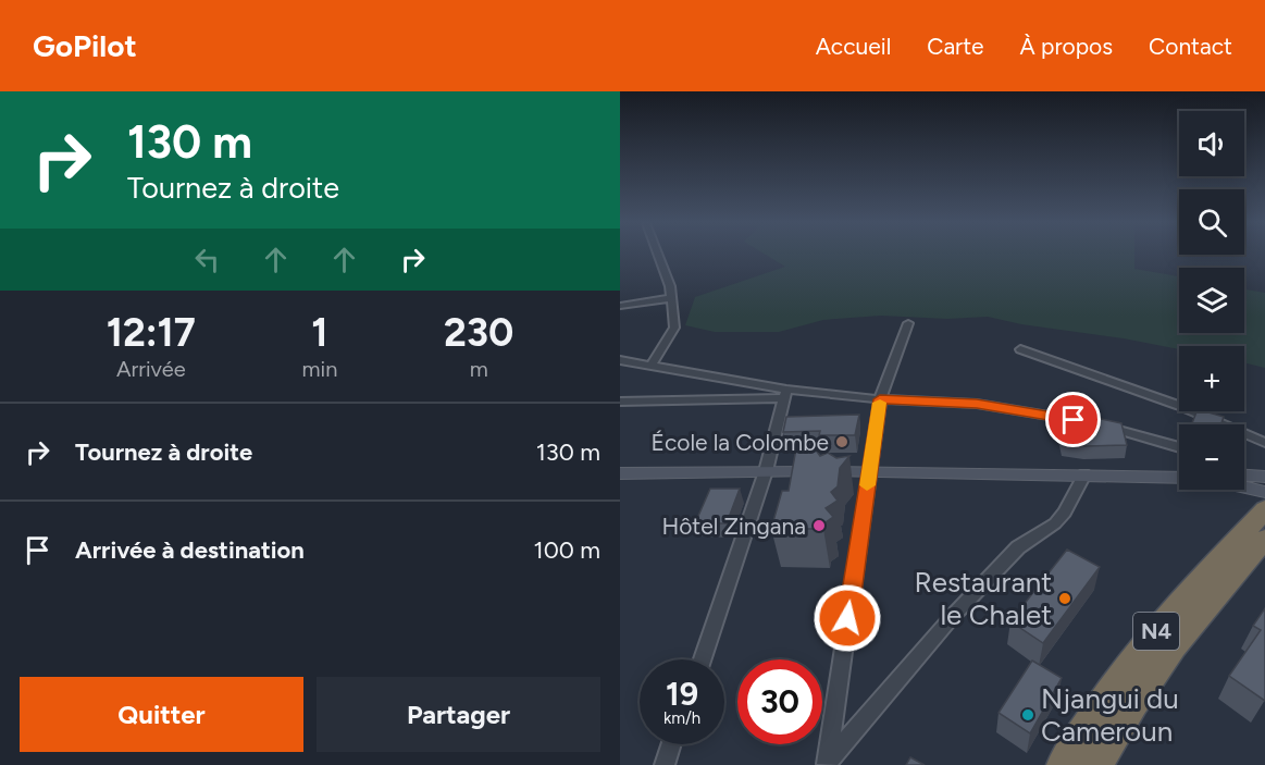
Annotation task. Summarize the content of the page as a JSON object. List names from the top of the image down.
{
  "streets": {
    "highway": ["N4"]
  },
  "places": [
    "École la Colombe",
    "Hôtel Zingana",
    "Restaurant le Chalet",
    "Njangui du Cameroun"
  ],
  "page": {
    "header": "GoPilot",
    "nav": [
      "Accueil",
      "Carte",
      "À propos",
      "Contact"
    ],
    "turn": ["130 m", "Tournez à droite"],
    "map_buttons": ["+", "−"],
    "eta": [
      "12:17",
      "Arrivée",
      "1",
      "min",
      "230",
      "m"
    ],
    "list": [
      {
        "name": "Tournez à droite",
        "value": "130 m"
      },
      {
        "name": "Arrivée à destination",
        "value": "100 m"
      }
    ],
    "speed": "19 km/h",
    "limit": "30",
    "buttons": ["Quitter", "Partager"]
  }
}
